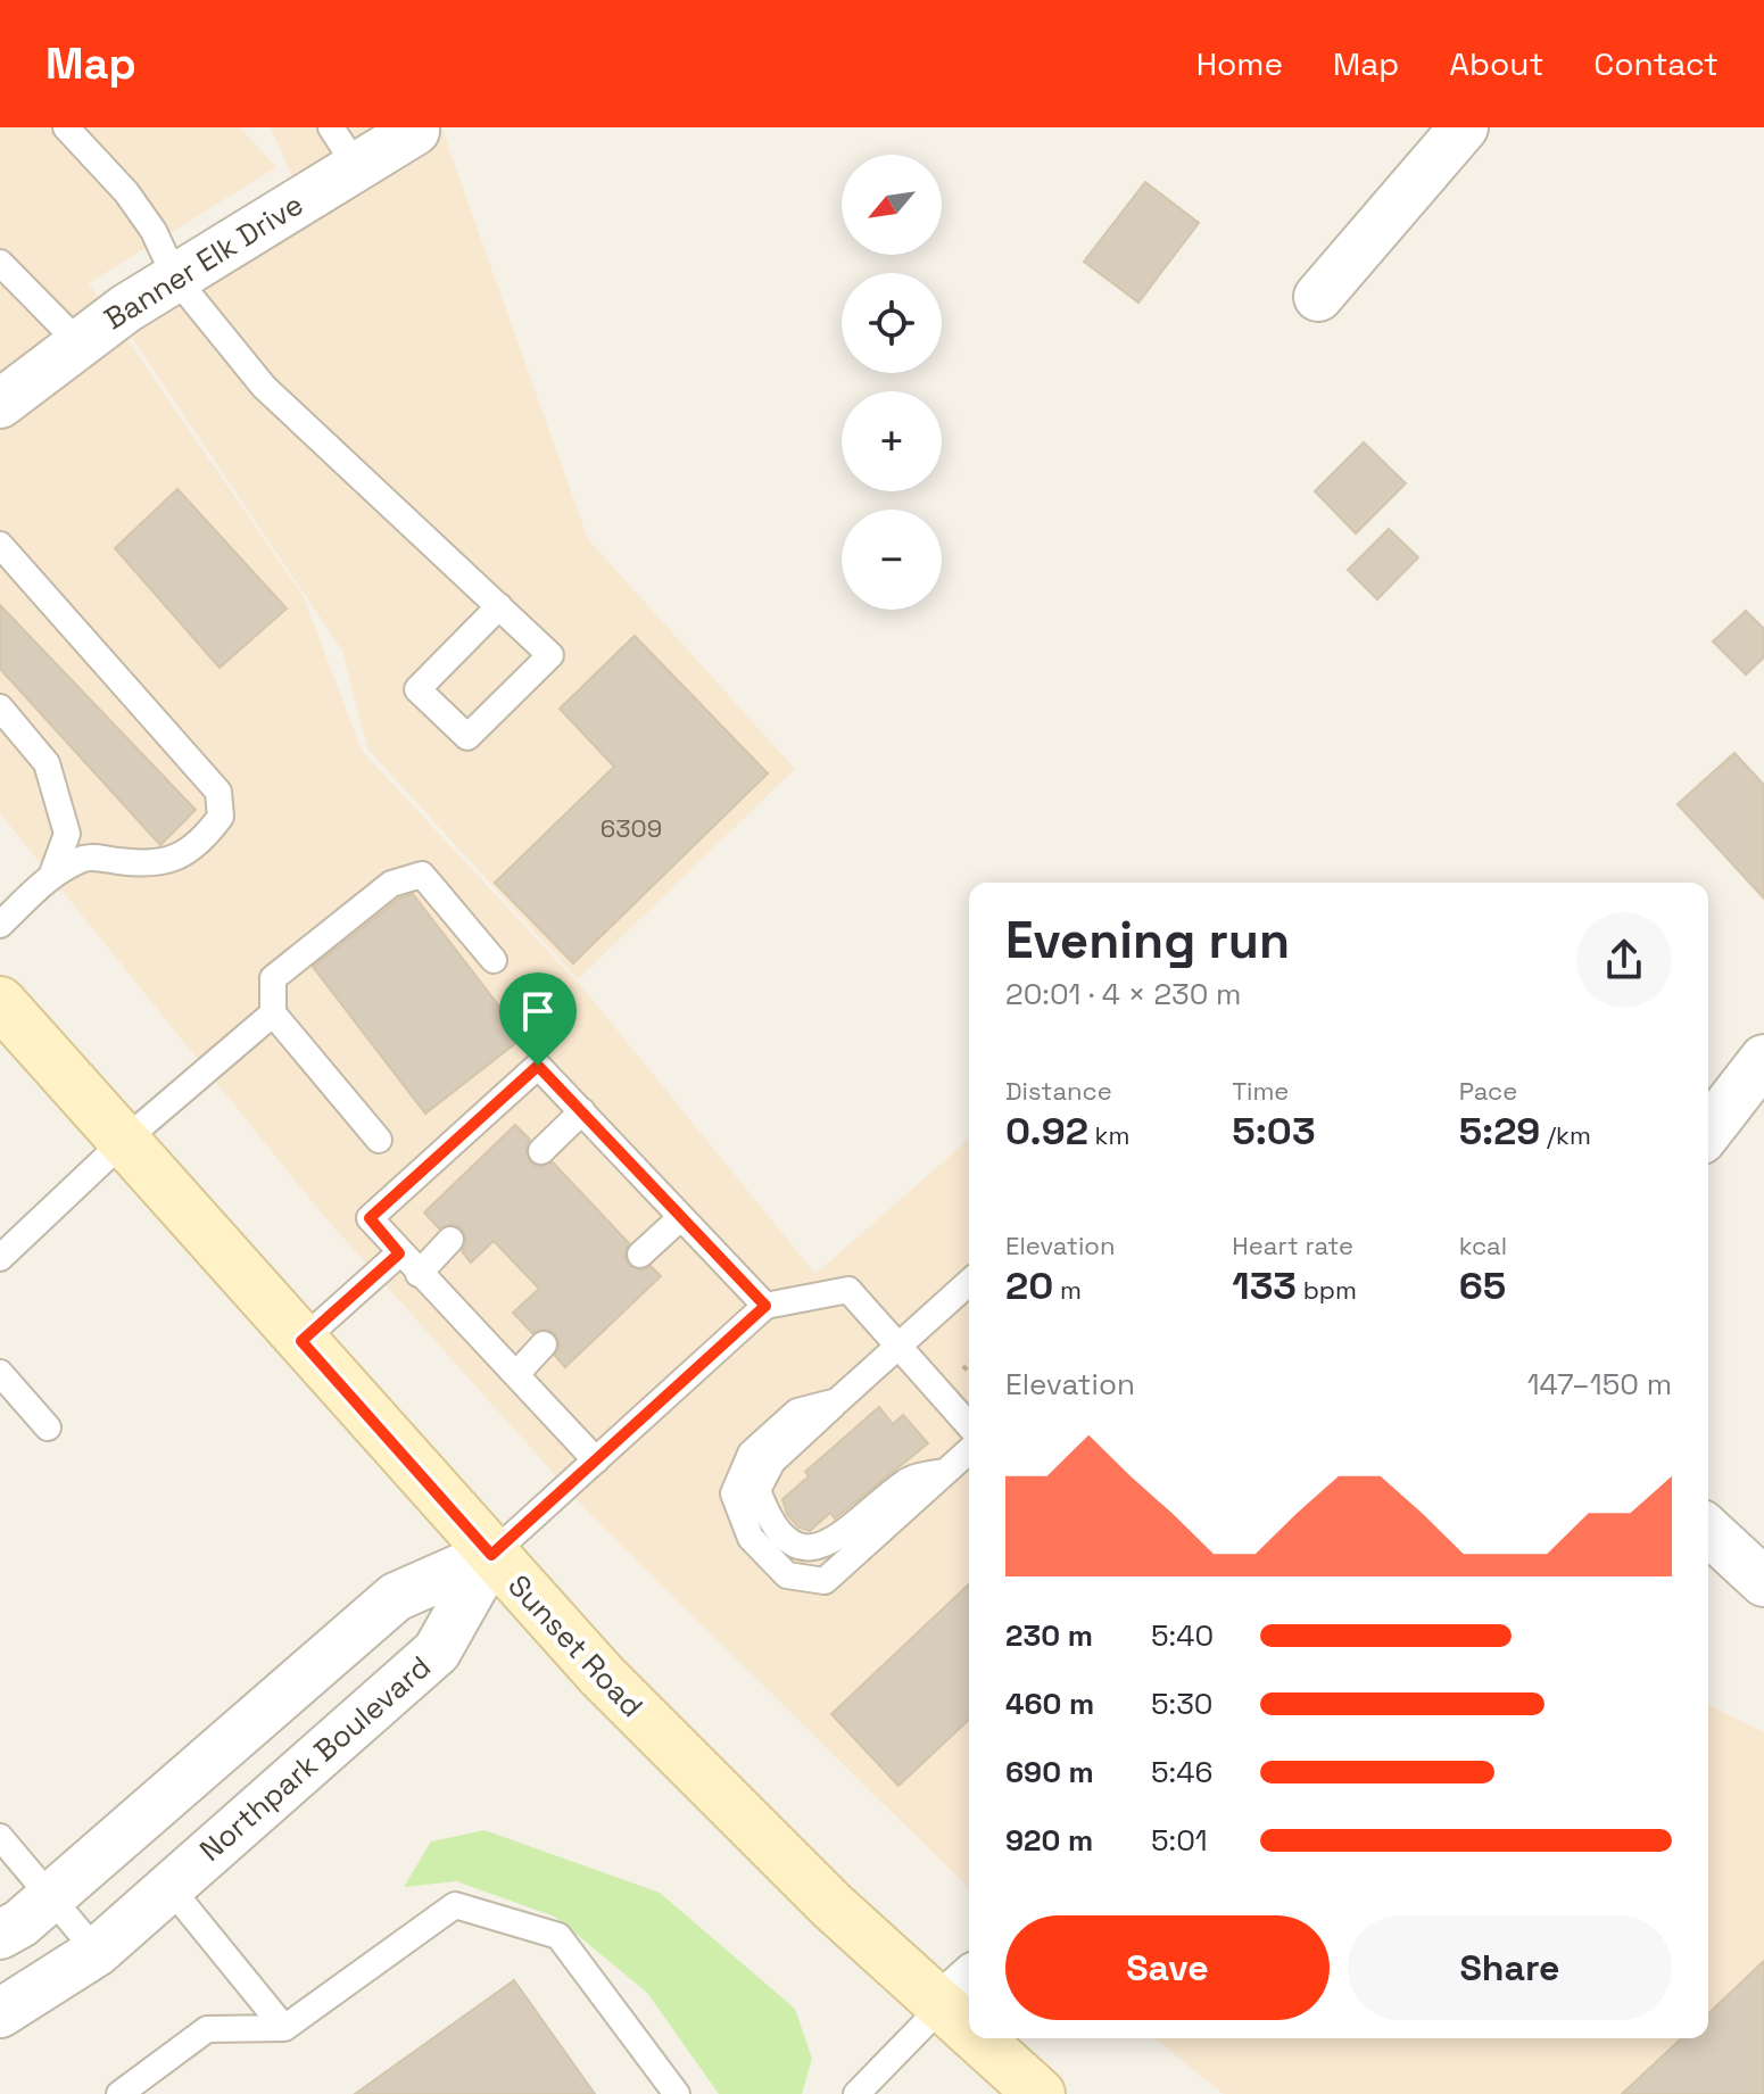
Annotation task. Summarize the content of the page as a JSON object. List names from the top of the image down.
{
  "streets": {
    "main road": ["Sunset Road"],
    "street": ["Banner Elk Drive", "Northpark Boulevard"]
  },
  "crossings": [
    ["Sunset Road", "Northpark Boulevard"]
  ],
  "house_numbers": ["6309"],
  "north": "bottom left",
  "page": {
    "header": "Map",
    "nav": [
      "Home",
      "Map",
      "About",
      "Contact"
    ],
    "map_buttons": ["+", "−"],
    "heading": ["Evening run", "20:01 · 4 × 230 m"],
    "stats": [
      ["Distance", "0.92 km"],
      ["Time", "5:03"],
      ["Pace", "5:29 /km"],
      ["Elevation", "20 m"],
      ["Heart rate", "133 bpm"],
      ["kcal", "65"]
    ],
    "chart": ["Elevation", "147–150 m"],
    "list": [
      {
        "name": "230 m",
        "note": "5:40"
      },
      {
        "name": "460 m",
        "note": "5:30"
      },
      {
        "name": "690 m",
        "note": "5:46"
      },
      {
        "name": "920 m",
        "note": "5:01"
      }
    ],
    "buttons": ["Save", "Share"]
  }
}
